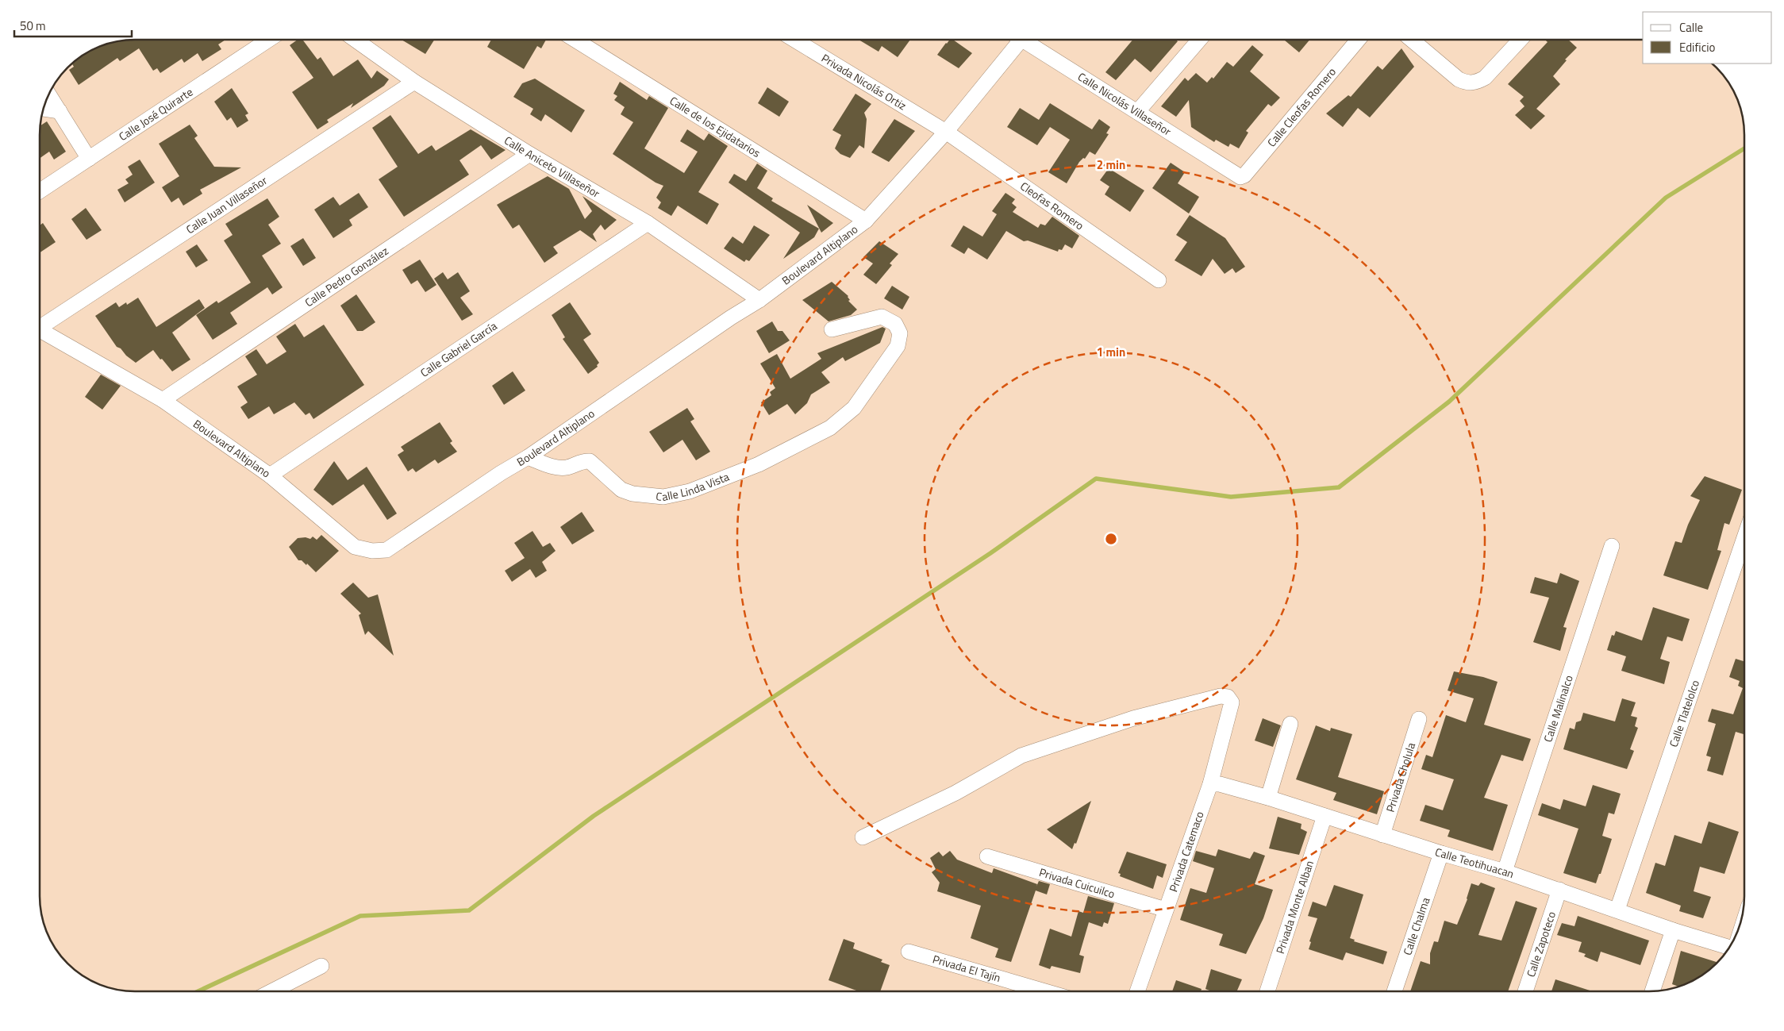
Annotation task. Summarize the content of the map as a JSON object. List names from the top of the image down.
{
  "streets": {
    "street": [
      "Privada Nicolás Ortiz",
      "Calle Nicolás Villaseñor",
      "Calle Cleofas Romero",
      "Calle José Quirarte",
      "Calle de los Ejidatarios",
      "Calle Aniceto Villaseñor",
      "Calle Juan Villaseñor",
      "Cleofas Romero",
      "Boulevard Altiplano",
      "Calle Pedro González",
      "Calle Gabriel García",
      "Calle Linda Vista",
      "Calle Malinalco",
      "Calle Tlatelolco",
      "Privada Cholula",
      "Privada Catemaco",
      "Calle Teotihuacan",
      "Privada Cuicuilco",
      "Privada Monte Alban",
      "Calle Chalma",
      "Calle Zapoteco",
      "Privada El Tajín"
    ]
  },
  "crossings": [
    ["Privada Nicolás Ortiz", "Cleofas Romero"],
    ["Privada Nicolás Ortiz", "Boulevard Altiplano"],
    ["Calle Nicolás Villaseñor", "Calle Cleofas Romero"],
    ["Calle de los Ejidatarios", "Boulevard Altiplano"],
    ["Calle Aniceto Villaseñor", "Calle Juan Villaseñor"],
    ["Calle Aniceto Villaseñor", "Boulevard Altiplano"],
    ["Calle Aniceto Villaseñor", "Calle Pedro González"],
    ["Calle Aniceto Villaseñor", "Calle Gabriel García"],
    ["Cleofas Romero", "Boulevard Altiplano"],
    ["Boulevard Altiplano", "Calle Pedro González"],
    ["Boulevard Altiplano", "Calle Gabriel García"],
    ["Boulevard Altiplano", "Calle Linda Vista"],
    ["Calle Malinalco", "Calle Teotihuacan"],
    ["Calle Tlatelolco", "Calle Teotihuacan"],
    ["Privada Cholula", "Calle Teotihuacan"],
    ["Privada Catemaco", "Calle Teotihuacan"],
    ["Privada Catemaco", "Privada Cuicuilco"],
    ["Calle Teotihuacan", "Privada Monte Alban"],
    ["Calle Teotihuacan", "Calle Chalma"],
    ["Calle Teotihuacan", "Calle Zapoteco"]
  ],
  "legend": ["Calle", "Edificio"],
  "scale_bar": "50 m",
  "rings": ["2 min", "1 min"]
}
